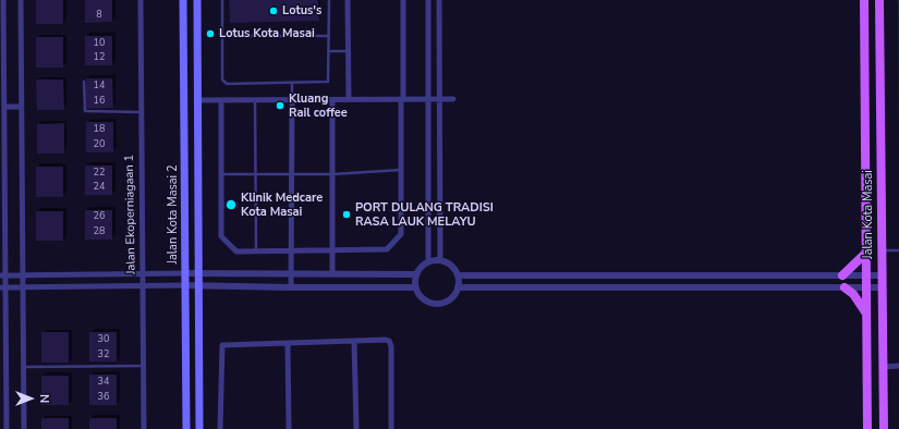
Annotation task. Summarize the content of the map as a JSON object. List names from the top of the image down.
{
  "streets": {
    "main road": ["Jalan Kota Masai 2", "Jalan Kota Masai"],
    "street": ["Jalan Ekoperniagaan 1"]
  },
  "places": [
    "Lotus's",
    "Lotus Kota Masai",
    "Kluang Rail coffee",
    "Klinik Medcare Kota Masai",
    "PORT DULANG TRADISI RASA LAUK MELAYU"
  ],
  "house_numbers": [
    "8",
    "10",
    "12",
    "14",
    "16",
    "18",
    "20",
    "22",
    "24",
    "26",
    "28",
    "30",
    "32",
    "34",
    "36"
  ],
  "north": "right"
}
